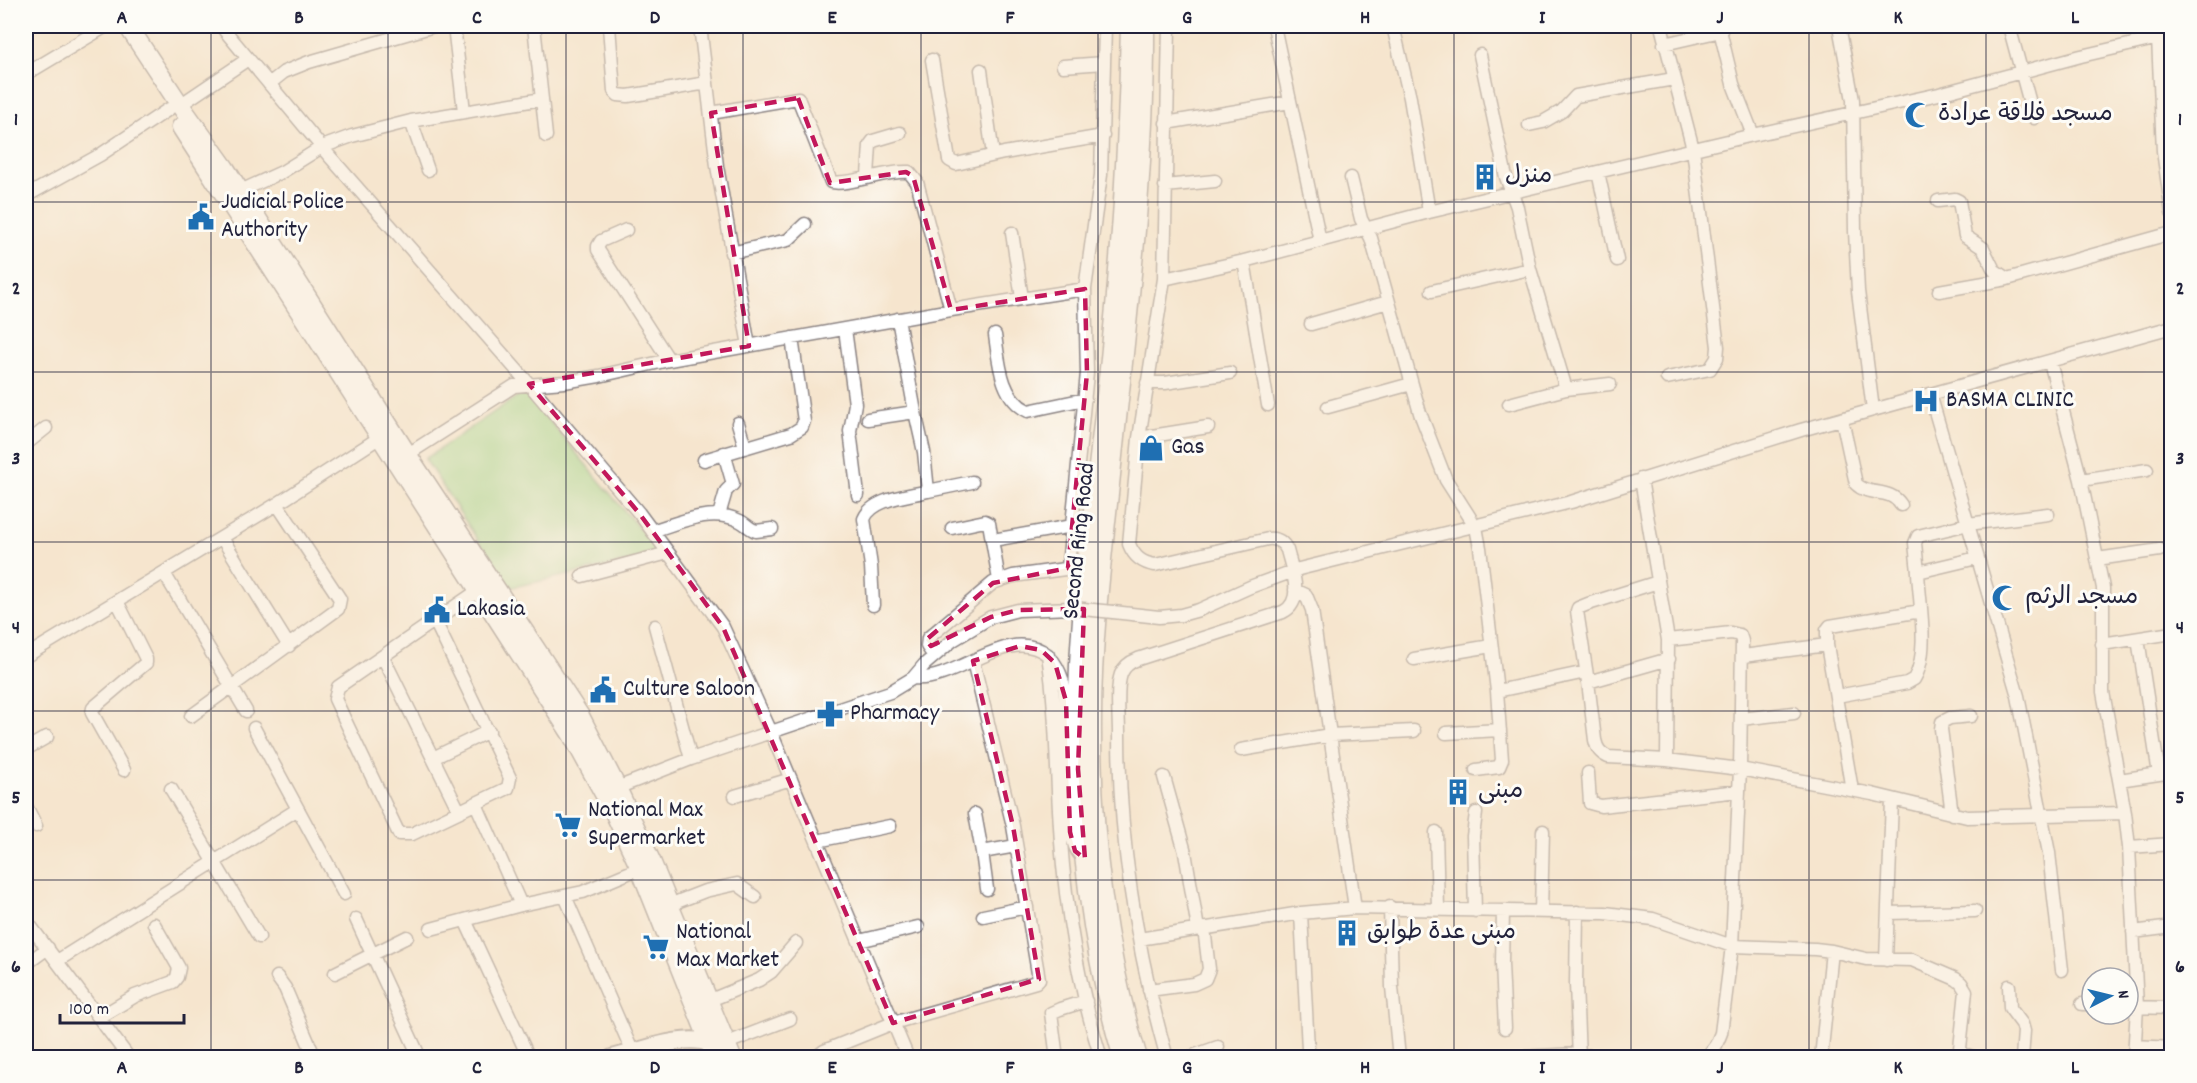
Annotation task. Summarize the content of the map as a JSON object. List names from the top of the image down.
{
  "streets": {
    "highway": ["Second Ring Road"]
  },
  "places": {
    "mosque": ["مسجد فلاقة عرادة", "مسجد الرثم"],
    "building": ["منزل", "مبنى", "مبنى عدة طوابق"],
    "public building": ["Judicial Police Authority", "Lakasia", "Culture Saloon"],
    "hospital": ["BASMA CLINIC"],
    "shop": ["Gas"],
    "pharmacy": ["Pharmacy"],
    "supermarket": ["National Max Supermarket", "National Max Market"]
  },
  "scale_bar": "100 m",
  "north": "right",
  "grid": {
    "columns": [
      "A",
      "B",
      "C",
      "D",
      "E",
      "F",
      "G",
      "H",
      "I",
      "J",
      "K",
      "L"
    ],
    "rows": [
      "1",
      "2",
      "3",
      "4",
      "5",
      "6"
    ]
  }
}
